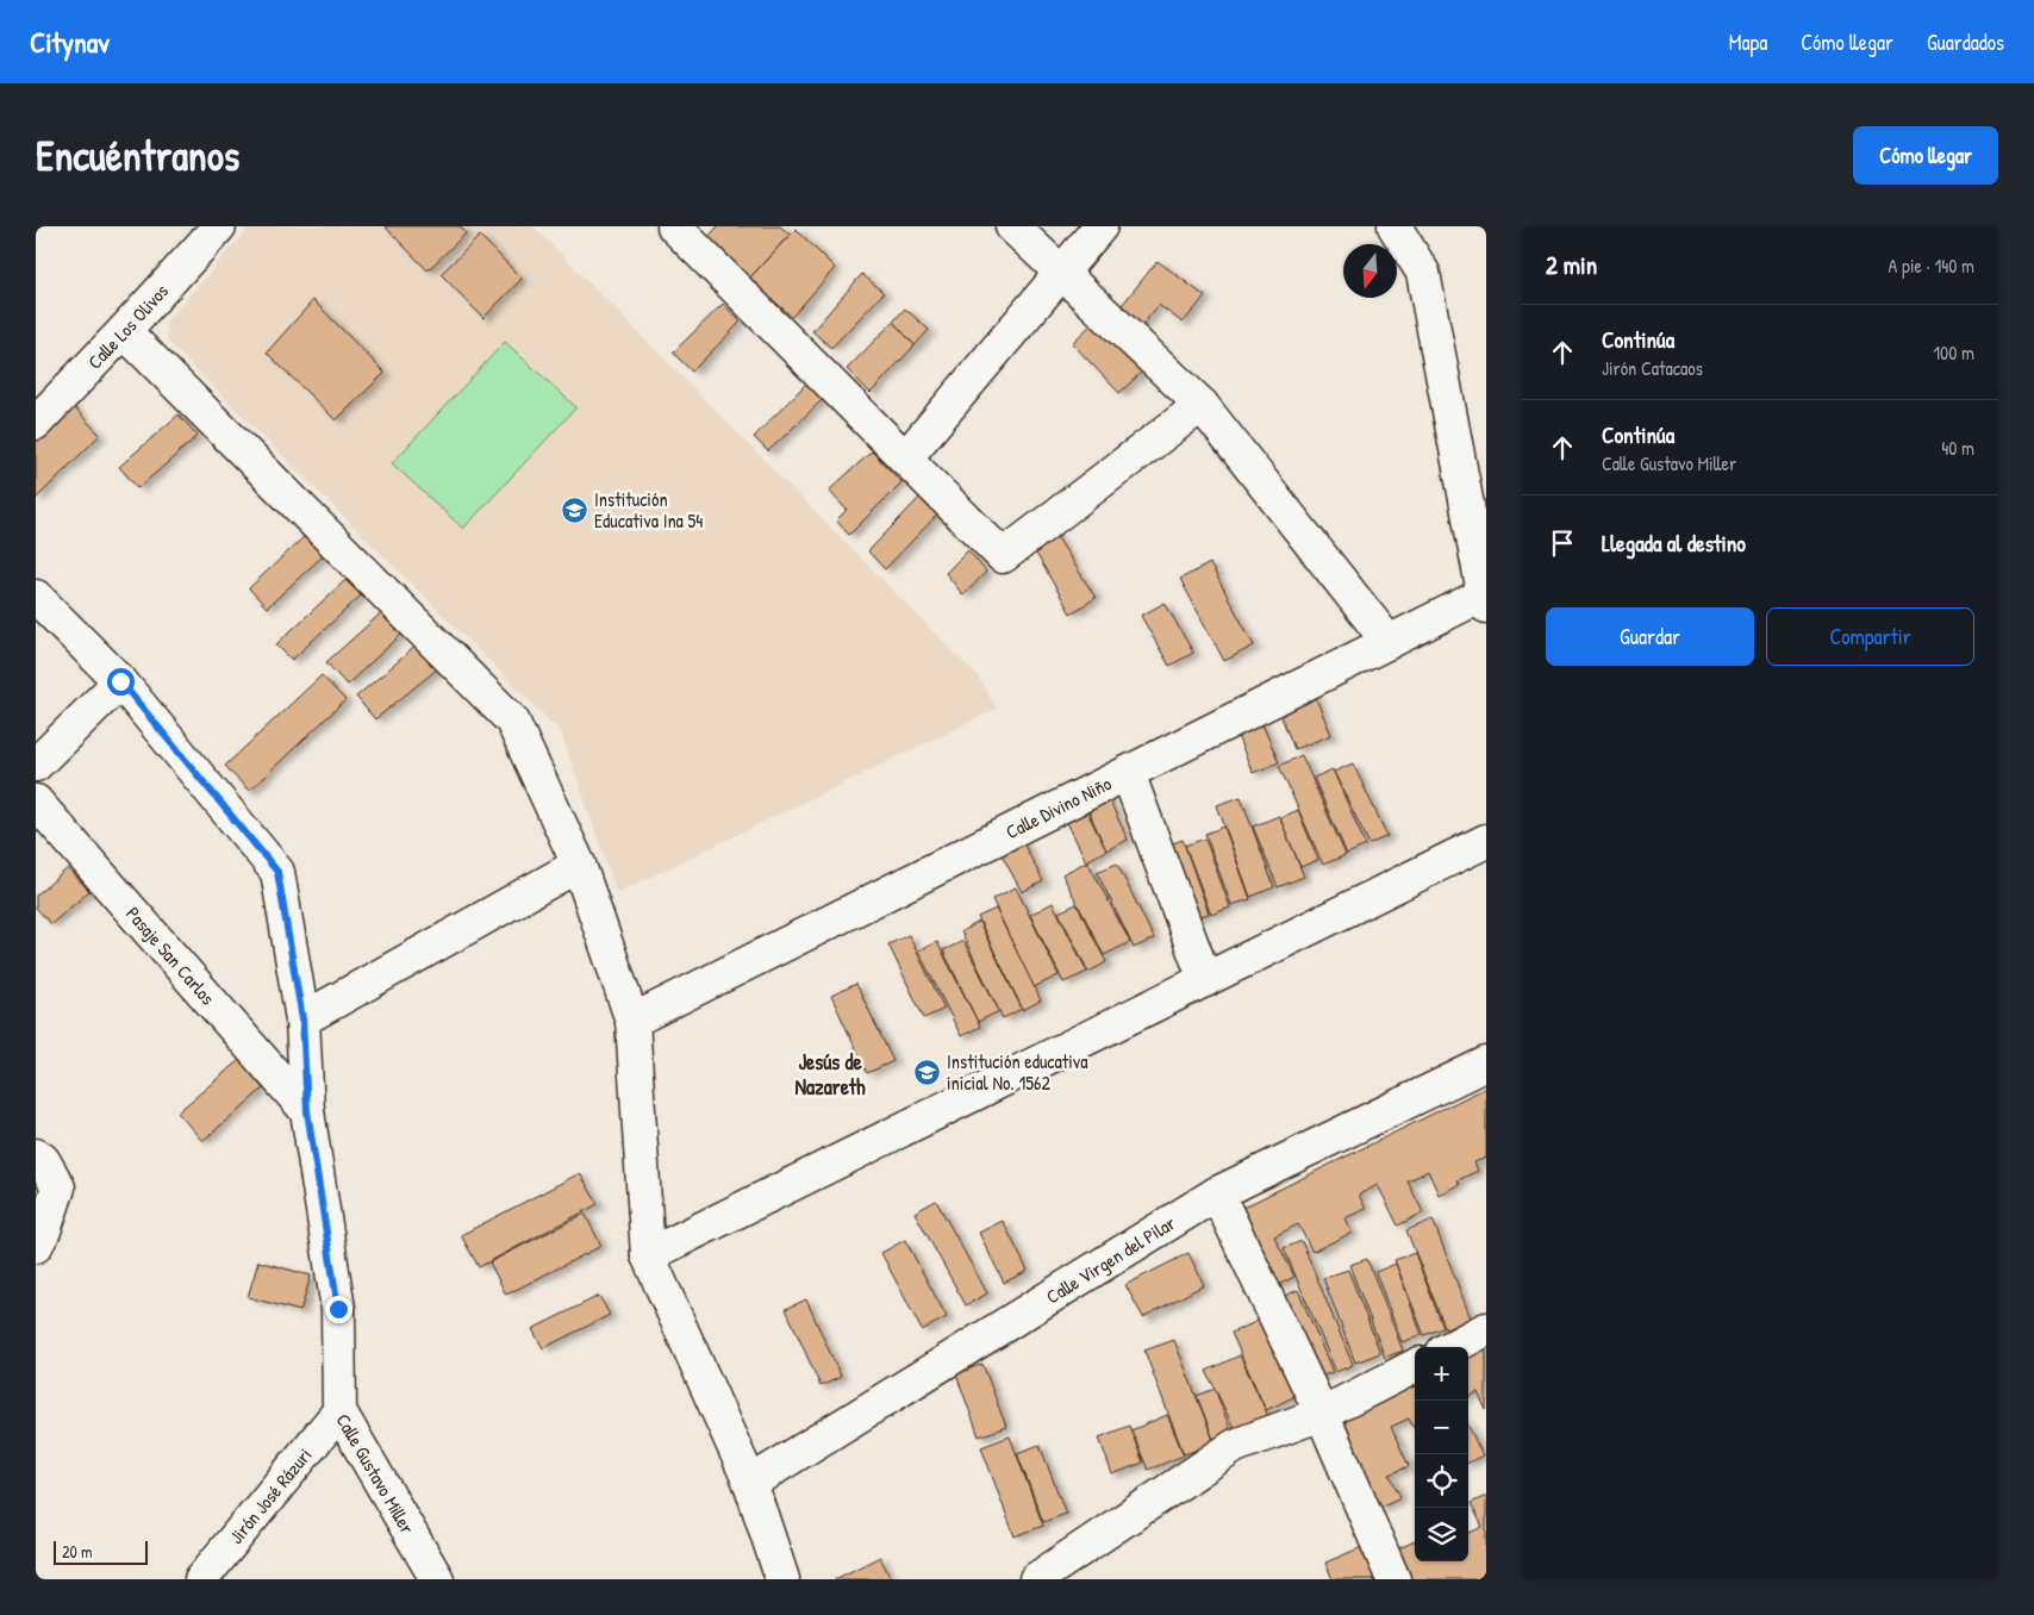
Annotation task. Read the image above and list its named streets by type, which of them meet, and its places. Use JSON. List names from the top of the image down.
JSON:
{
  "streets": {
    "street": [
      "Calle Los Olivos",
      "Calle Divino Niño",
      "Pasaje San Carlos",
      "Calle Virgen del Pilar",
      "Calle Gustavo Miller",
      "Jirón José Rázuri"
    ]
  },
  "crossings": [
    ["Pasaje San Carlos", "Calle Gustavo Miller"],
    ["Calle Gustavo Miller", "Jirón José Rázuri"]
  ],
  "districts": ["Jesús de Nazareth"],
  "places": {
    "school or university": ["Institución Educativa Ina 54", "Institución educativa inicial No. 1562"]
  },
  "scale_bar": "20 m",
  "north": "bottom",
  "page": {
    "header": "Citynav",
    "nav": ["Mapa", "Cómo llegar", "Guardados"],
    "buttons": [
      "Cómo llegar",
      ["Guardar", "Compartir"]
    ],
    "title": "Encuéntranos",
    "heading": ["2 min", "A pie · 140 m"],
    "list": [
      ["Continúa", "Jirón Catacaos", "100 m"],
      ["Continúa", "Calle Gustavo Miller", "40 m"],
      "Llegada al destino"
    ],
    "map_buttons": ["+", "−"],
    "scale": "20 m"
  }
}
